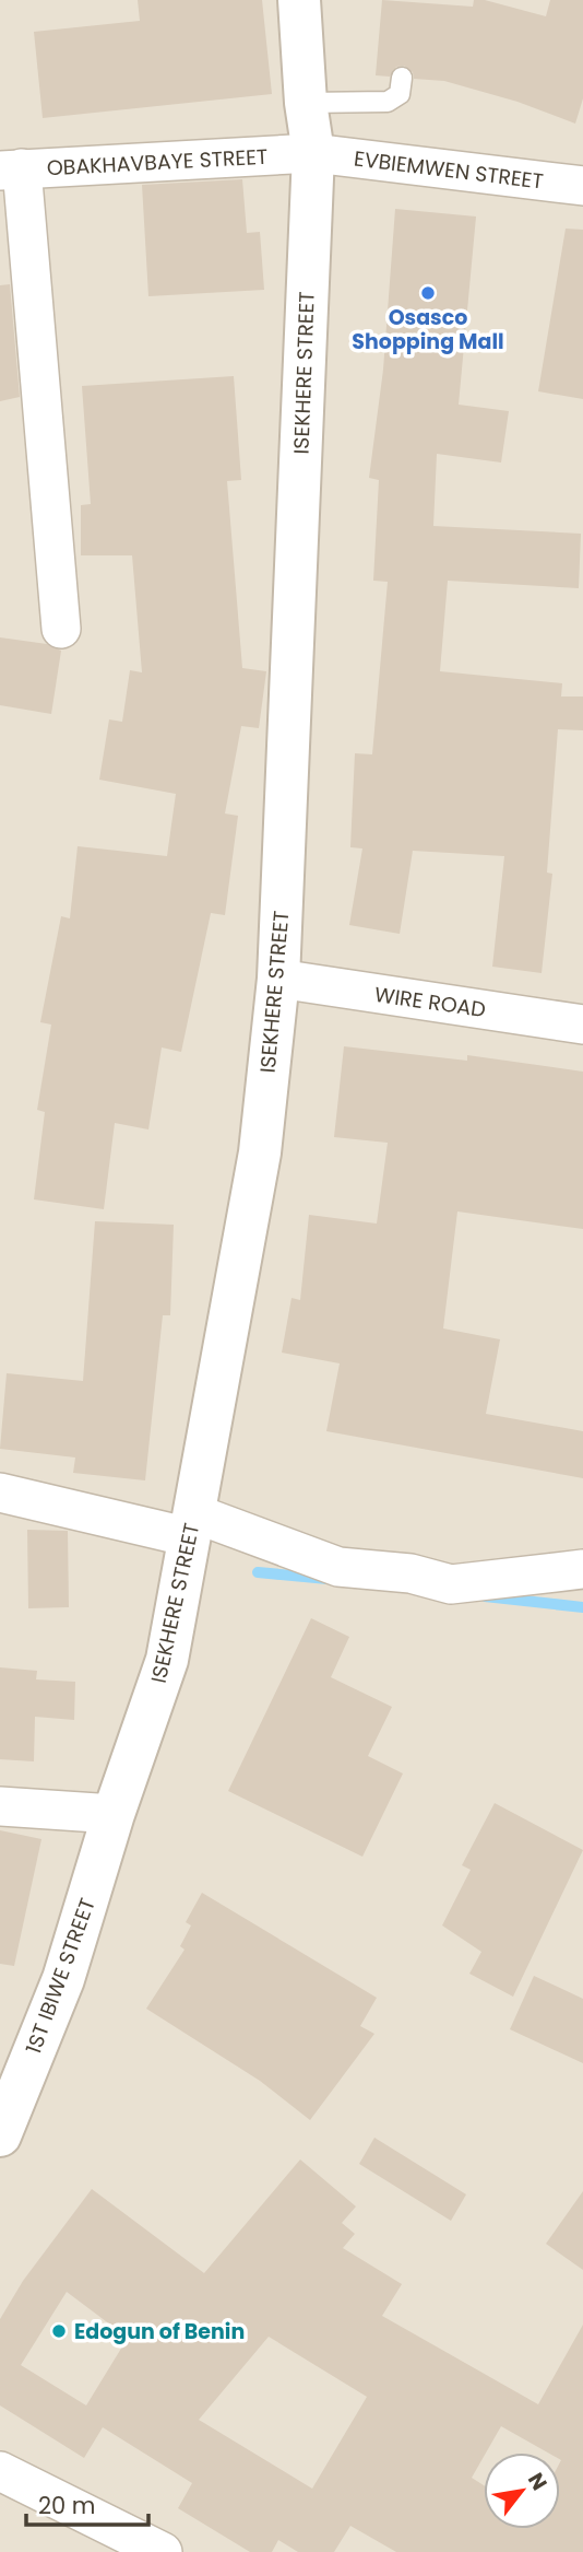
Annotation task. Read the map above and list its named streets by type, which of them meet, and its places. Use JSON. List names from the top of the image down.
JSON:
{
  "streets": {
    "street": [
      "OBAKHAVBAYE STREET",
      "EVBIEMWEN STREET",
      "ISEKHERE STREET",
      "WIRE ROAD",
      "1ST IBIWE STREET"
    ]
  },
  "crossings": [
    ["OBAKHAVBAYE STREET", "EVBIEMWEN STREET"],
    ["OBAKHAVBAYE STREET", "ISEKHERE STREET"],
    ["EVBIEMWEN STREET", "ISEKHERE STREET"],
    ["ISEKHERE STREET", "WIRE ROAD"],
    ["ISEKHERE STREET", "1ST IBIWE STREET"]
  ],
  "places": ["Osasco Shopping Mall", "Edogun of Benin"],
  "scale_bar": "20 m",
  "north": "top right"
}
